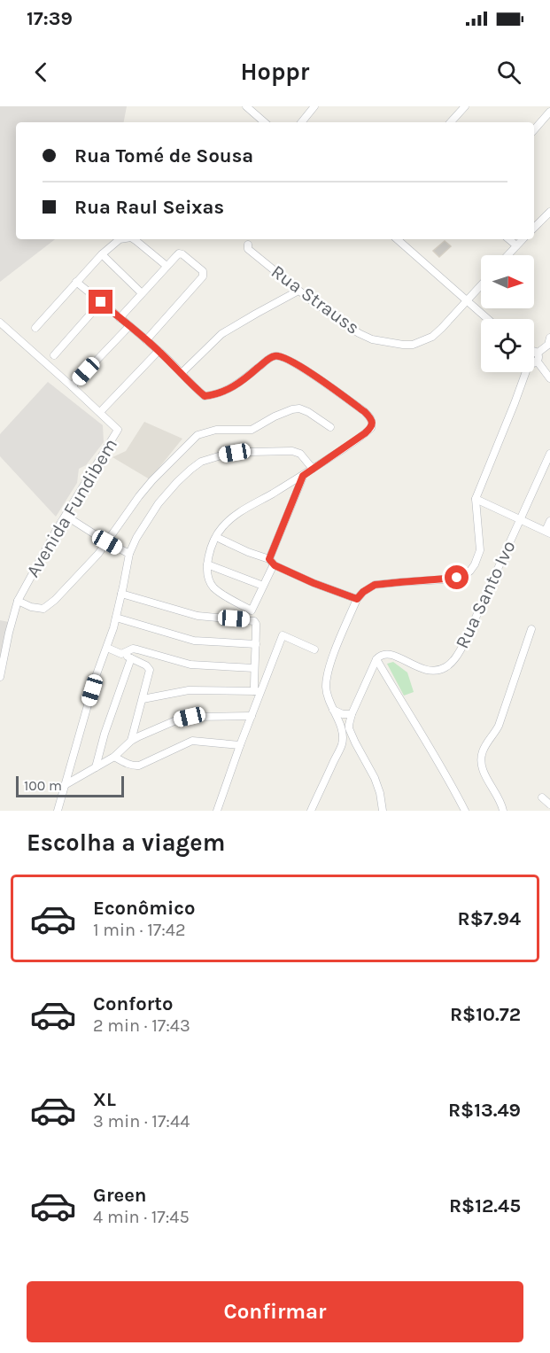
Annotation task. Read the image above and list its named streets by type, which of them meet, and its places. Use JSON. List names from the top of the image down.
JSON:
{
  "streets": {
    "street": ["Rua Strauss", "Avenida Fundibem", "Rua Santo Ivo"]
  },
  "scale_bar": "100 m",
  "north": "right",
  "page": {
    "status": "17:39",
    "header": "Hoppr",
    "banner": ["Rua Tomé de Sousa", "Rua Raul Seixas"],
    "scale": "100 m",
    "heading": "Escolha a viagem",
    "list": [
      {
        "name": "Econômico",
        "note": "1 min · 17:42",
        "value": "R$7.94"
      },
      {
        "name": "Conforto",
        "note": "2 min · 17:43",
        "value": "R$10.72"
      },
      {
        "name": "XL",
        "note": "3 min · 17:44",
        "value": "R$13.49"
      },
      {
        "name": "Green",
        "note": "4 min · 17:45",
        "value": "R$12.45"
      }
    ],
    "buttons": "Confirmar"
  }
}
